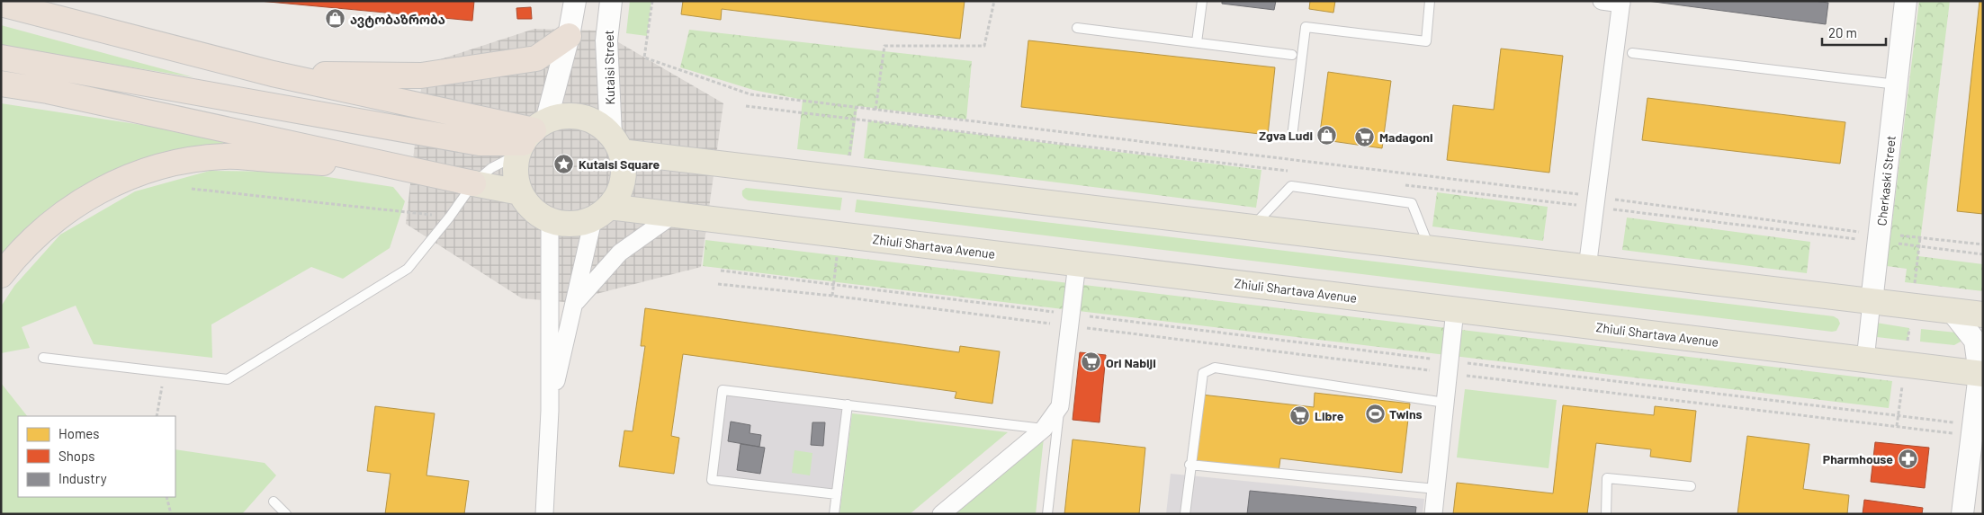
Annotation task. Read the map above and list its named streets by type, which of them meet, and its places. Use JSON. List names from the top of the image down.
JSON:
{
  "streets": {
    "main road": ["Zhiuli Shartava Avenue"],
    "street": ["Kutaisi Street", "Cherkaski Street"]
  },
  "crossings": [
    ["Kutaisi Street", "Zhiuli Shartava Avenue"],
    ["Cherkaski Street", "Zhiuli Shartava Avenue"]
  ],
  "places": {
    "shop": ["ავტობაზრობა", "Zgva Ludi"],
    "supermarket": ["Madagoni", "Ori Nabiji", "Libre"],
    "place": ["Kutaisi Square"],
    "sports": ["Twins"],
    "pharmacy": ["Pharmhouse"]
  },
  "legend": ["Homes", "Shops", "Industry"],
  "scale_bar": "20 m"
}
